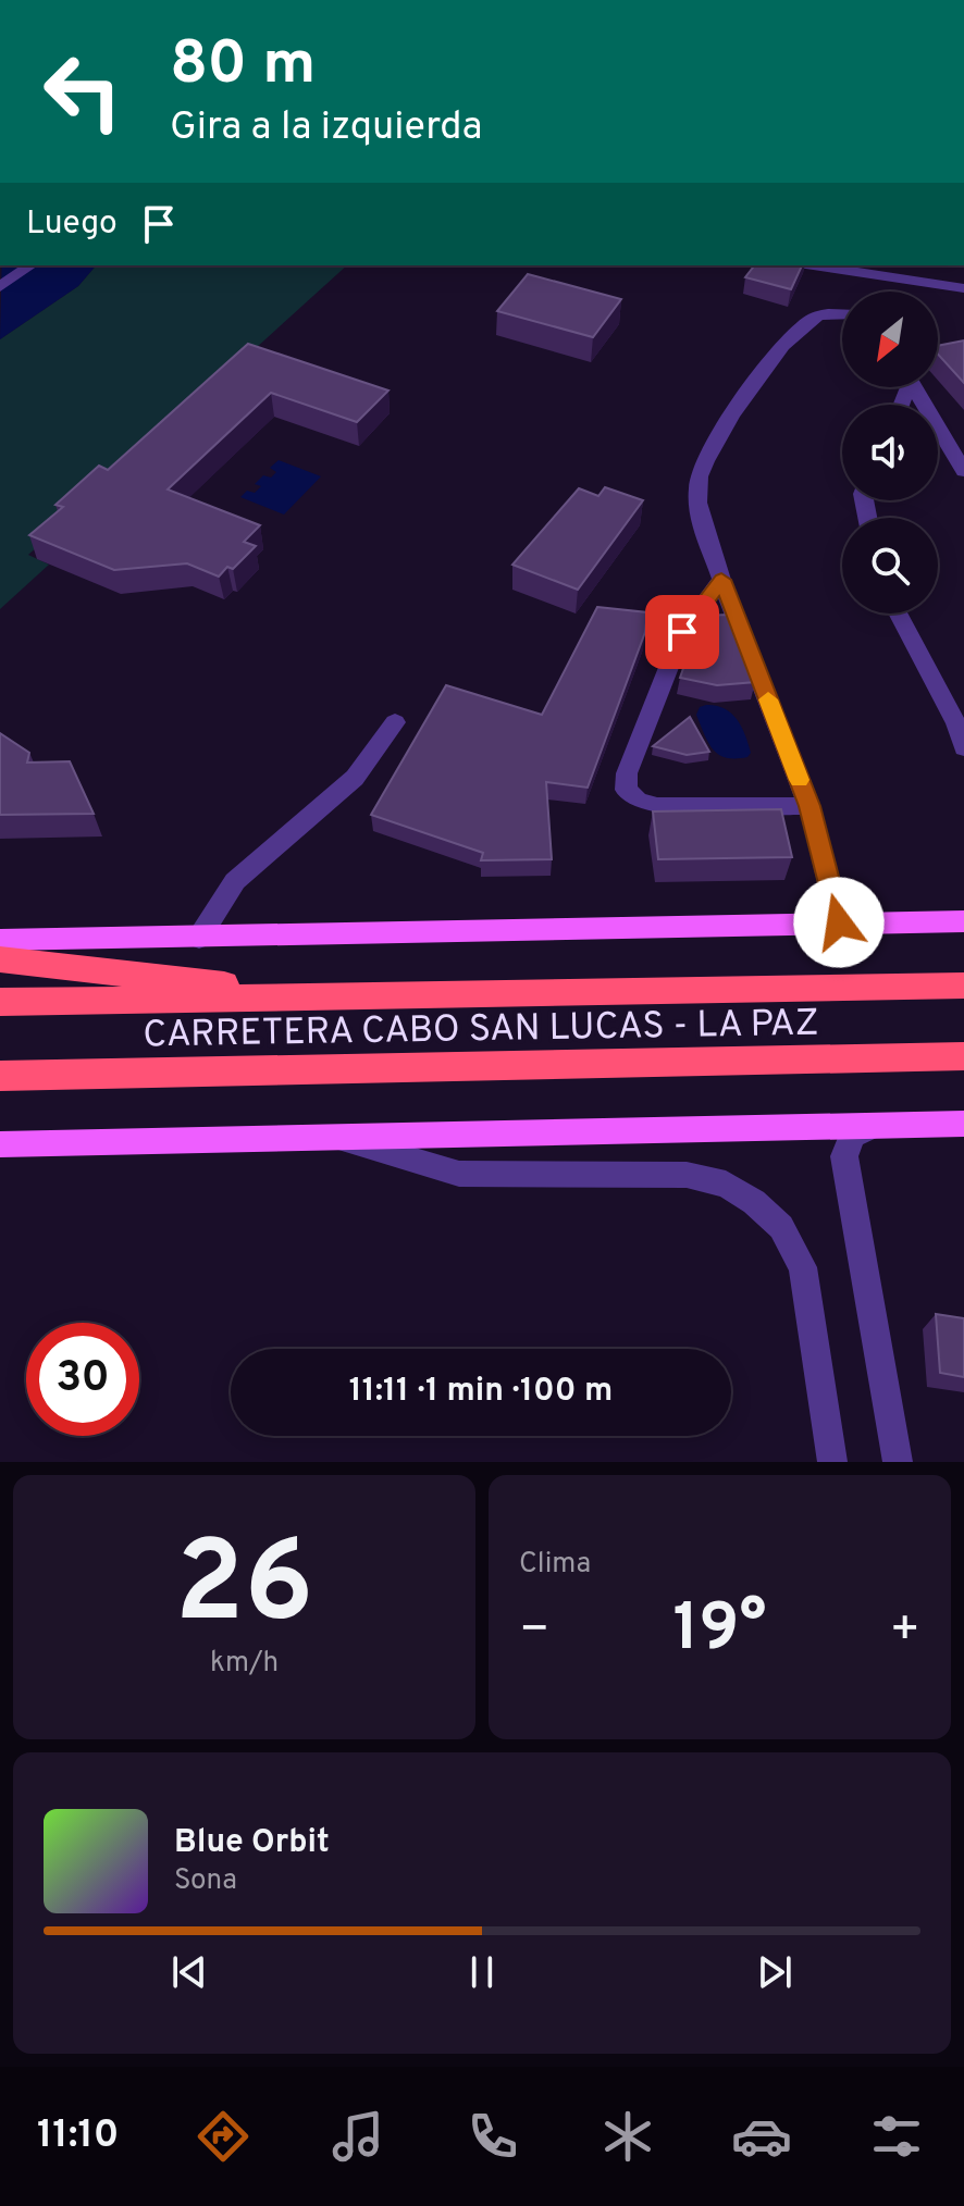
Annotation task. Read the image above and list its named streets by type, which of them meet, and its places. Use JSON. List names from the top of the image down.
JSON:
{
  "streets": {
    "highway": ["CARRETERA CABO SAN LUCAS - LA PAZ"]
  },
  "north": "bottom left",
  "page": {
    "turn": ["80 m", "Gira a la izquierda"],
    "then": "Luego",
    "limit": "30",
    "trip": "11:11 · 1 min · 100 m",
    "tile": [
      ["26", "km/h"],
      "Clima"
    ],
    "heat": ["−", "19°", "+"],
    "song": ["Blue Orbit", "Sona"],
    "tabs": "11:10"
  }
}
